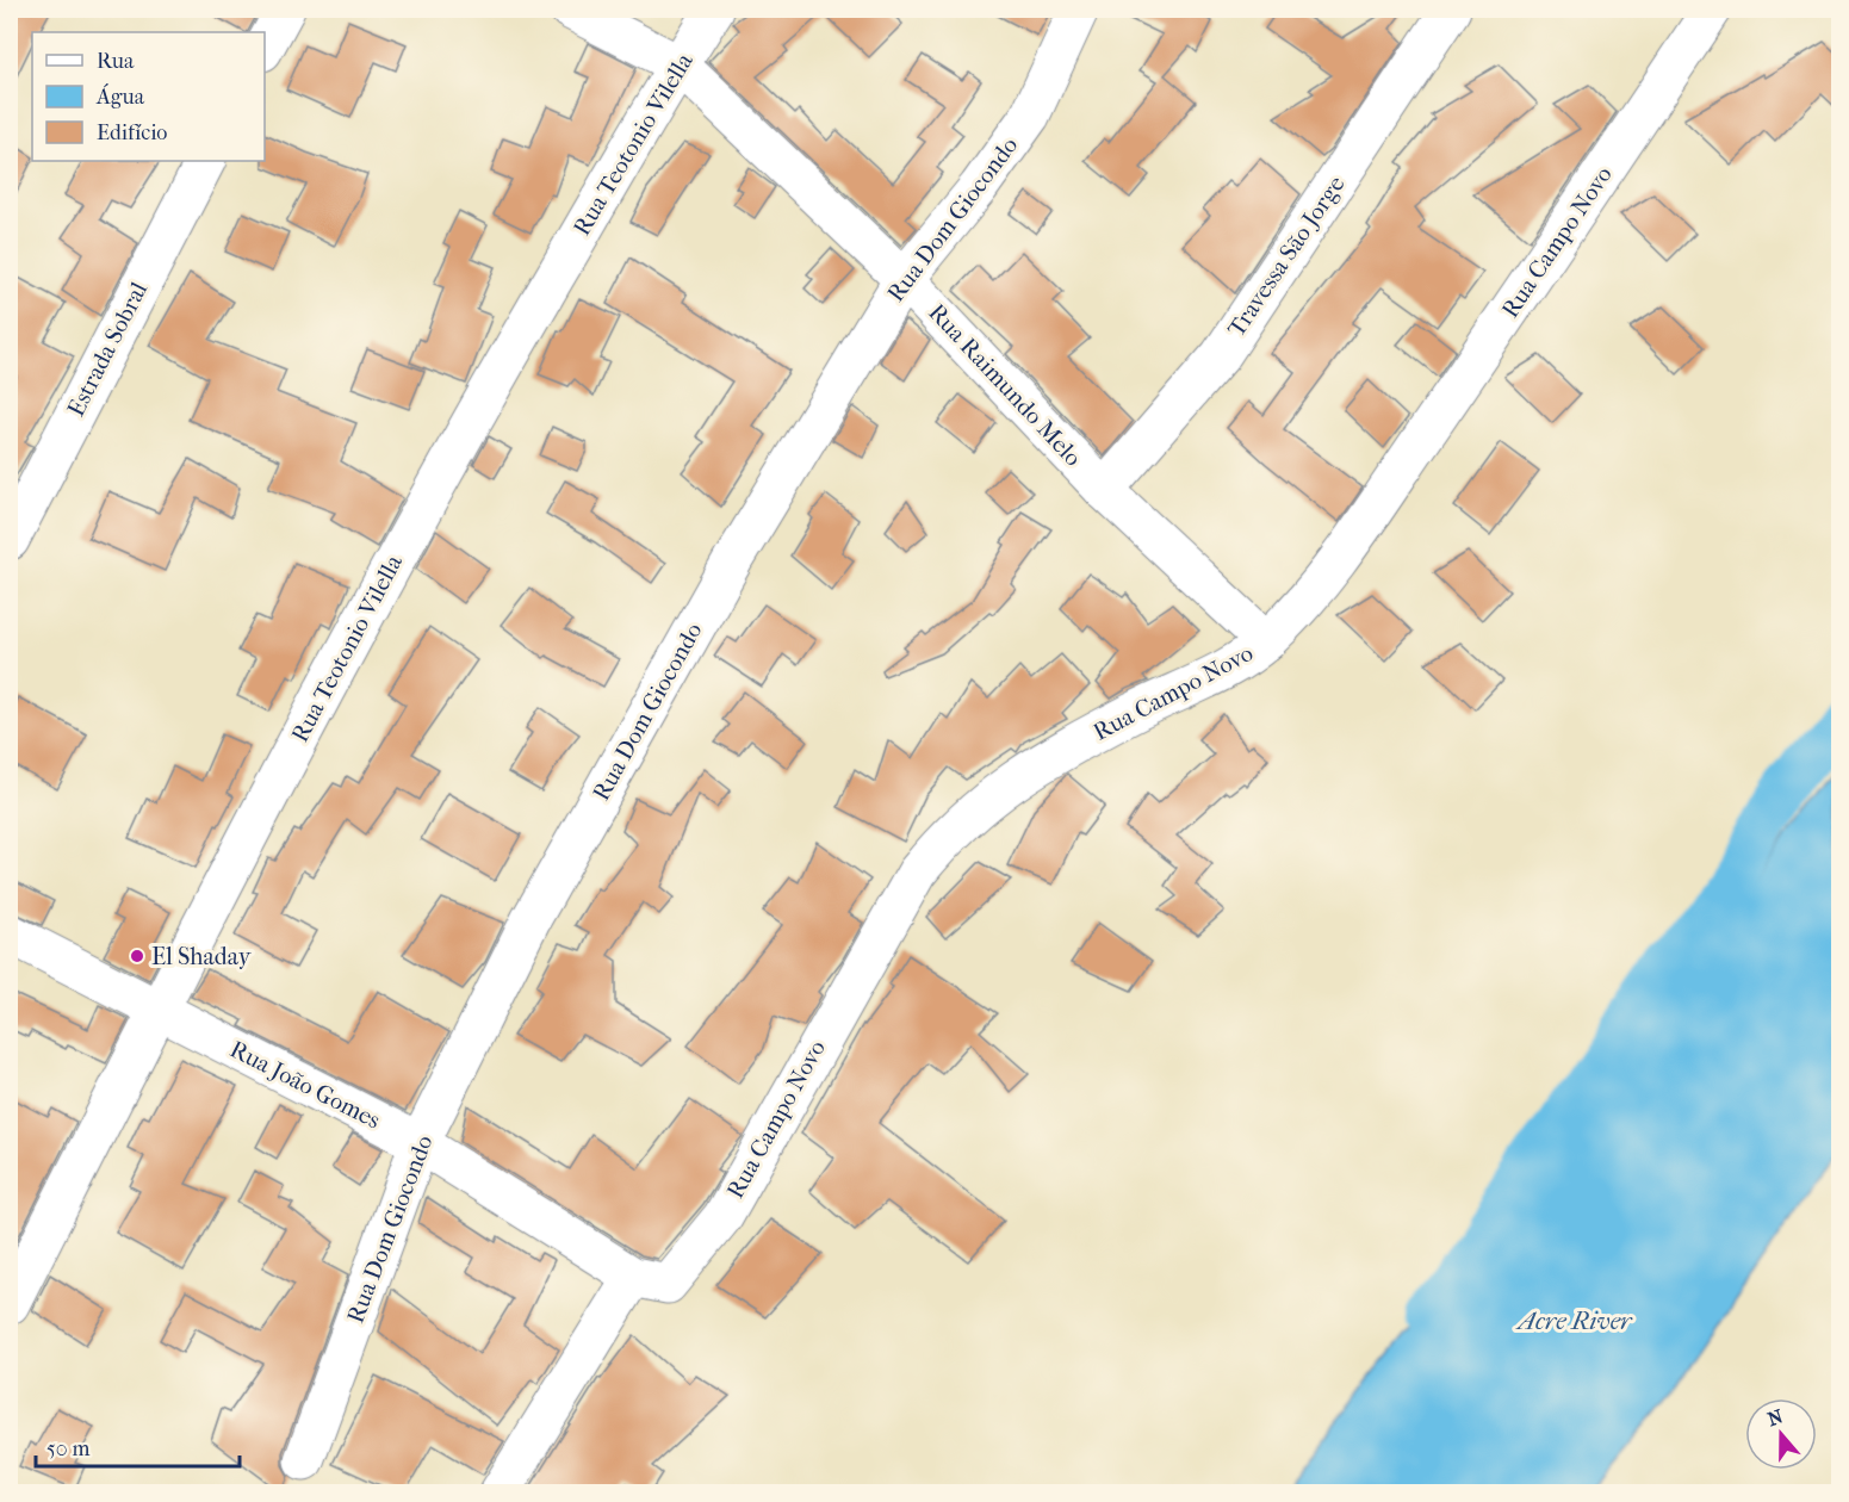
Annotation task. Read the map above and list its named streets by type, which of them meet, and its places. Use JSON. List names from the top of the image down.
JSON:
{
  "streets": {
    "street": [
      "Rua Teotonio Vilella",
      "Rua Dom Giocondo",
      "Rua Campo Novo",
      "Travessa São Jorge",
      "Estrada Sobral",
      "Rua Raimundo Melo",
      "Rua João Gomes"
    ]
  },
  "crossings": [
    ["Rua Teotonio Vilella", "Rua Raimundo Melo"],
    ["Rua Teotonio Vilella", "Rua João Gomes"],
    ["Rua Dom Giocondo", "Rua Raimundo Melo"],
    ["Rua Dom Giocondo", "Rua João Gomes"],
    ["Rua Campo Novo", "Rua Raimundo Melo"],
    ["Rua Campo Novo", "Rua João Gomes"],
    ["Travessa São Jorge", "Rua Raimundo Melo"]
  ],
  "water": ["Acre River"],
  "places": ["El Shaday"],
  "legend": ["Rua", "Água", "Edifício"],
  "scale_bar": "50 m",
  "north": "top"
}
